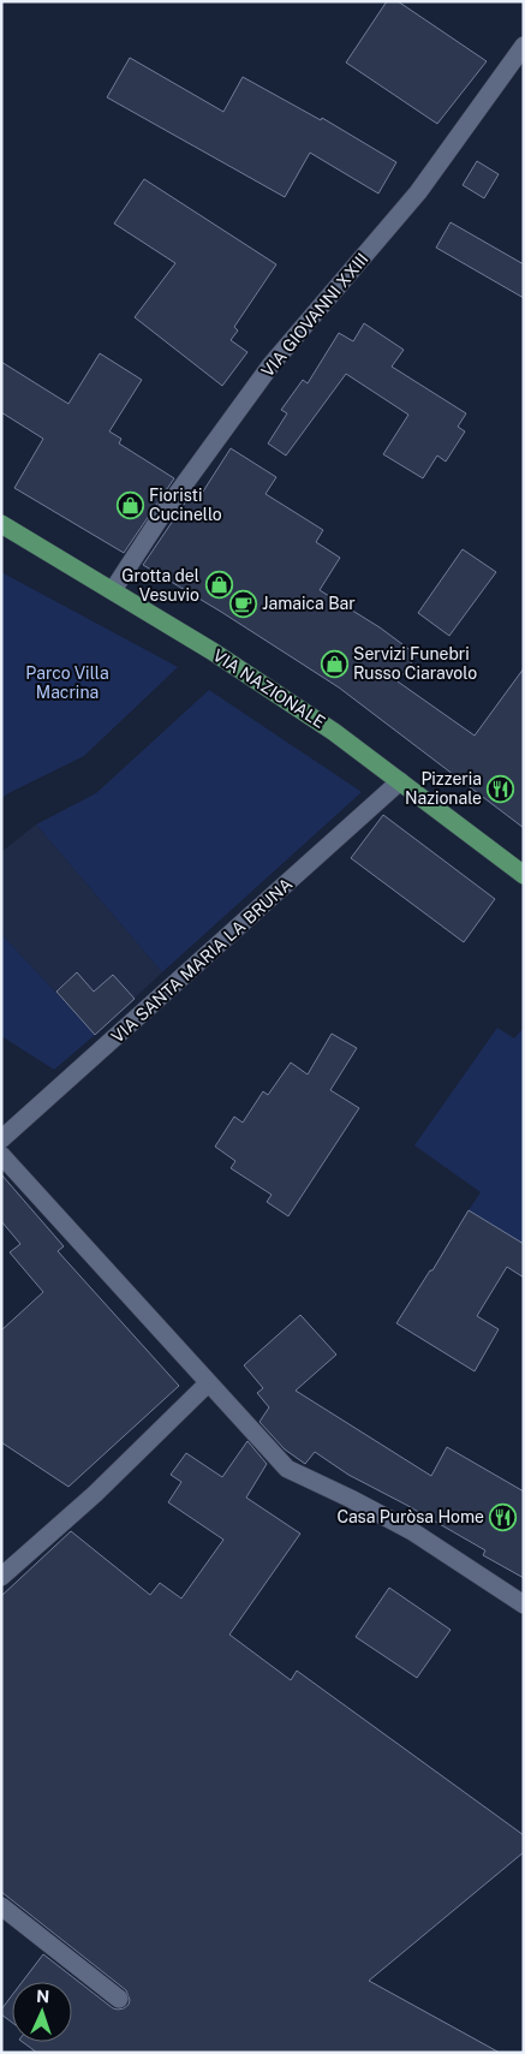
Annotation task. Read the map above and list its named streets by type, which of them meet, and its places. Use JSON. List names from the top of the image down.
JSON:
{
  "streets": {
    "main road": ["VIA NAZIONALE"],
    "street": ["VIA GIOVANNI XXIII", "VIA SANTA MARIA LA BRUNA"]
  },
  "crossings": [
    ["VIA GIOVANNI XXIII", "VIA NAZIONALE"],
    ["VIA NAZIONALE", "VIA SANTA MARIA LA BRUNA"]
  ],
  "parks": ["Parco Villa Macrina"],
  "places": {
    "shop": ["Fioristi Cucinello", "Grotta del Vesuvio", "Servizi Funebri Russo Ciaravolo"],
    "cafe": ["Jamaica Bar"],
    "restaurant": ["Pizzeria Nazionale", "Casa Puròsa Home"]
  },
  "north": "top"
}
